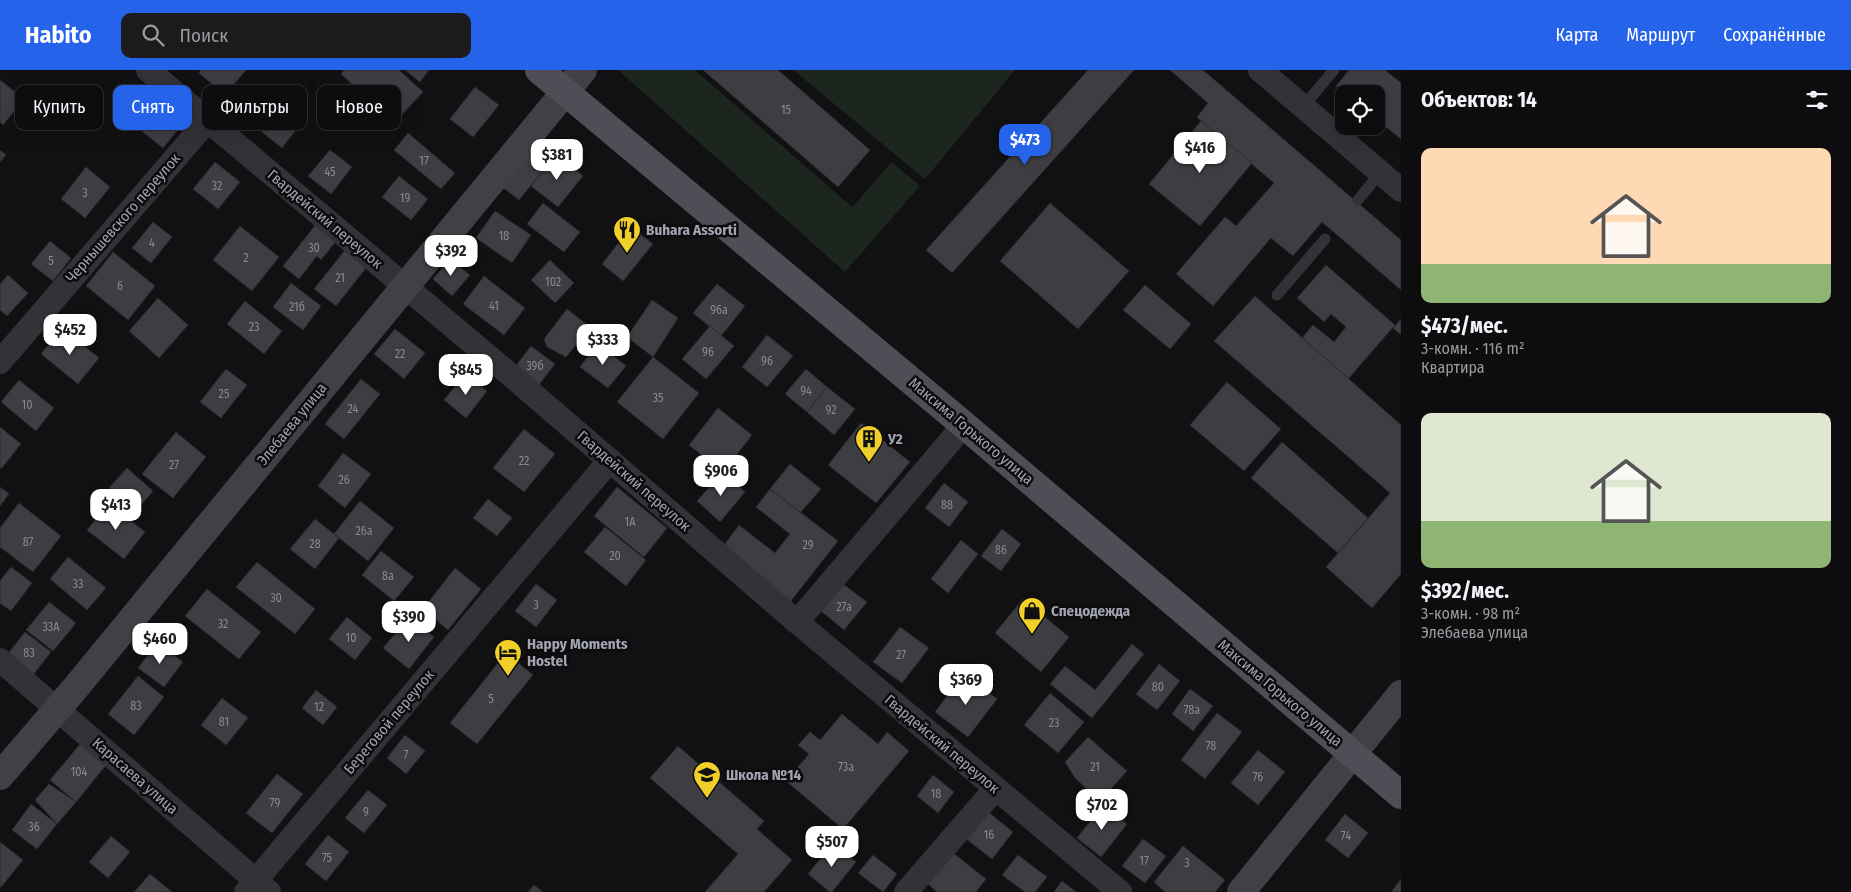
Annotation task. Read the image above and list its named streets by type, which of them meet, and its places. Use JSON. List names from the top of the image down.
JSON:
{
  "streets": {
    "main road": ["Максима Горького улица"],
    "street": [
      "Чернышевского переулок",
      "Гвардейский переулок",
      "Элебаева улица",
      "Береговой переулок",
      "Карасаева улица"
    ]
  },
  "crossings": [
    ["Гвардейский переулок", "Элебаева улица"],
    ["Гвардейский переулок", "Береговой переулок"],
    ["Элебаева улица", "Максима Горького улица"],
    ["Элебаева улица", "Карасаева улица"],
    ["Береговой переулок", "Карасаева улица"]
  ],
  "places": {
    "restaurant": ["Buhara Assorti"],
    "building": ["У2"],
    "shop": ["Спецодежда"],
    "hotel": ["Happy Moments Hostel"],
    "school or university": ["Школа №14"]
  },
  "house_numbers": [
    "15",
    "17",
    "45",
    "32",
    "3",
    "19",
    "18",
    "4",
    "30",
    "2",
    "5",
    "21",
    "102",
    "6",
    "41",
    "21б",
    "96а",
    "23",
    "96",
    "22",
    "96",
    "39б",
    "94",
    "25",
    "35",
    "10",
    "24",
    "92",
    "22",
    "27",
    "26",
    "88",
    "1А",
    "26а",
    "87",
    "28",
    "29",
    "86",
    "20",
    "8а",
    "33",
    "30",
    "3",
    "27а",
    "32",
    "33А",
    "10",
    "83",
    "27",
    "80",
    "5",
    "83",
    "12",
    "78а",
    "81",
    "23",
    "78",
    "7",
    "73а",
    "21",
    "104",
    "76",
    "18",
    "79",
    "9",
    "36",
    "16",
    "74",
    "75",
    "17",
    "3"
  ],
  "page": {
    "header": "Habito",
    "search": "Поиск",
    "nav": ["Карта", "Маршрут", "Сохранённые"],
    "heading": "Объектов: 14",
    "chip": [
      "Купить",
      "Снять",
      "Фильтры",
      "Новое"
    ],
    "price": [
      "$473",
      "$416",
      "$381",
      "$392",
      "$452",
      "$333",
      "$845",
      "$906",
      "$413",
      "$390",
      "$460",
      "$369",
      "$702",
      "$507"
    ],
    "list": [
      {
        "name": "$473/мес.",
        "note": "3-комн. · 116 m² · Квартира"
      },
      {
        "name": "$392/мес.",
        "note": "3-комн. · 98 m² · Элебаева улица"
      }
    ]
  }
}
